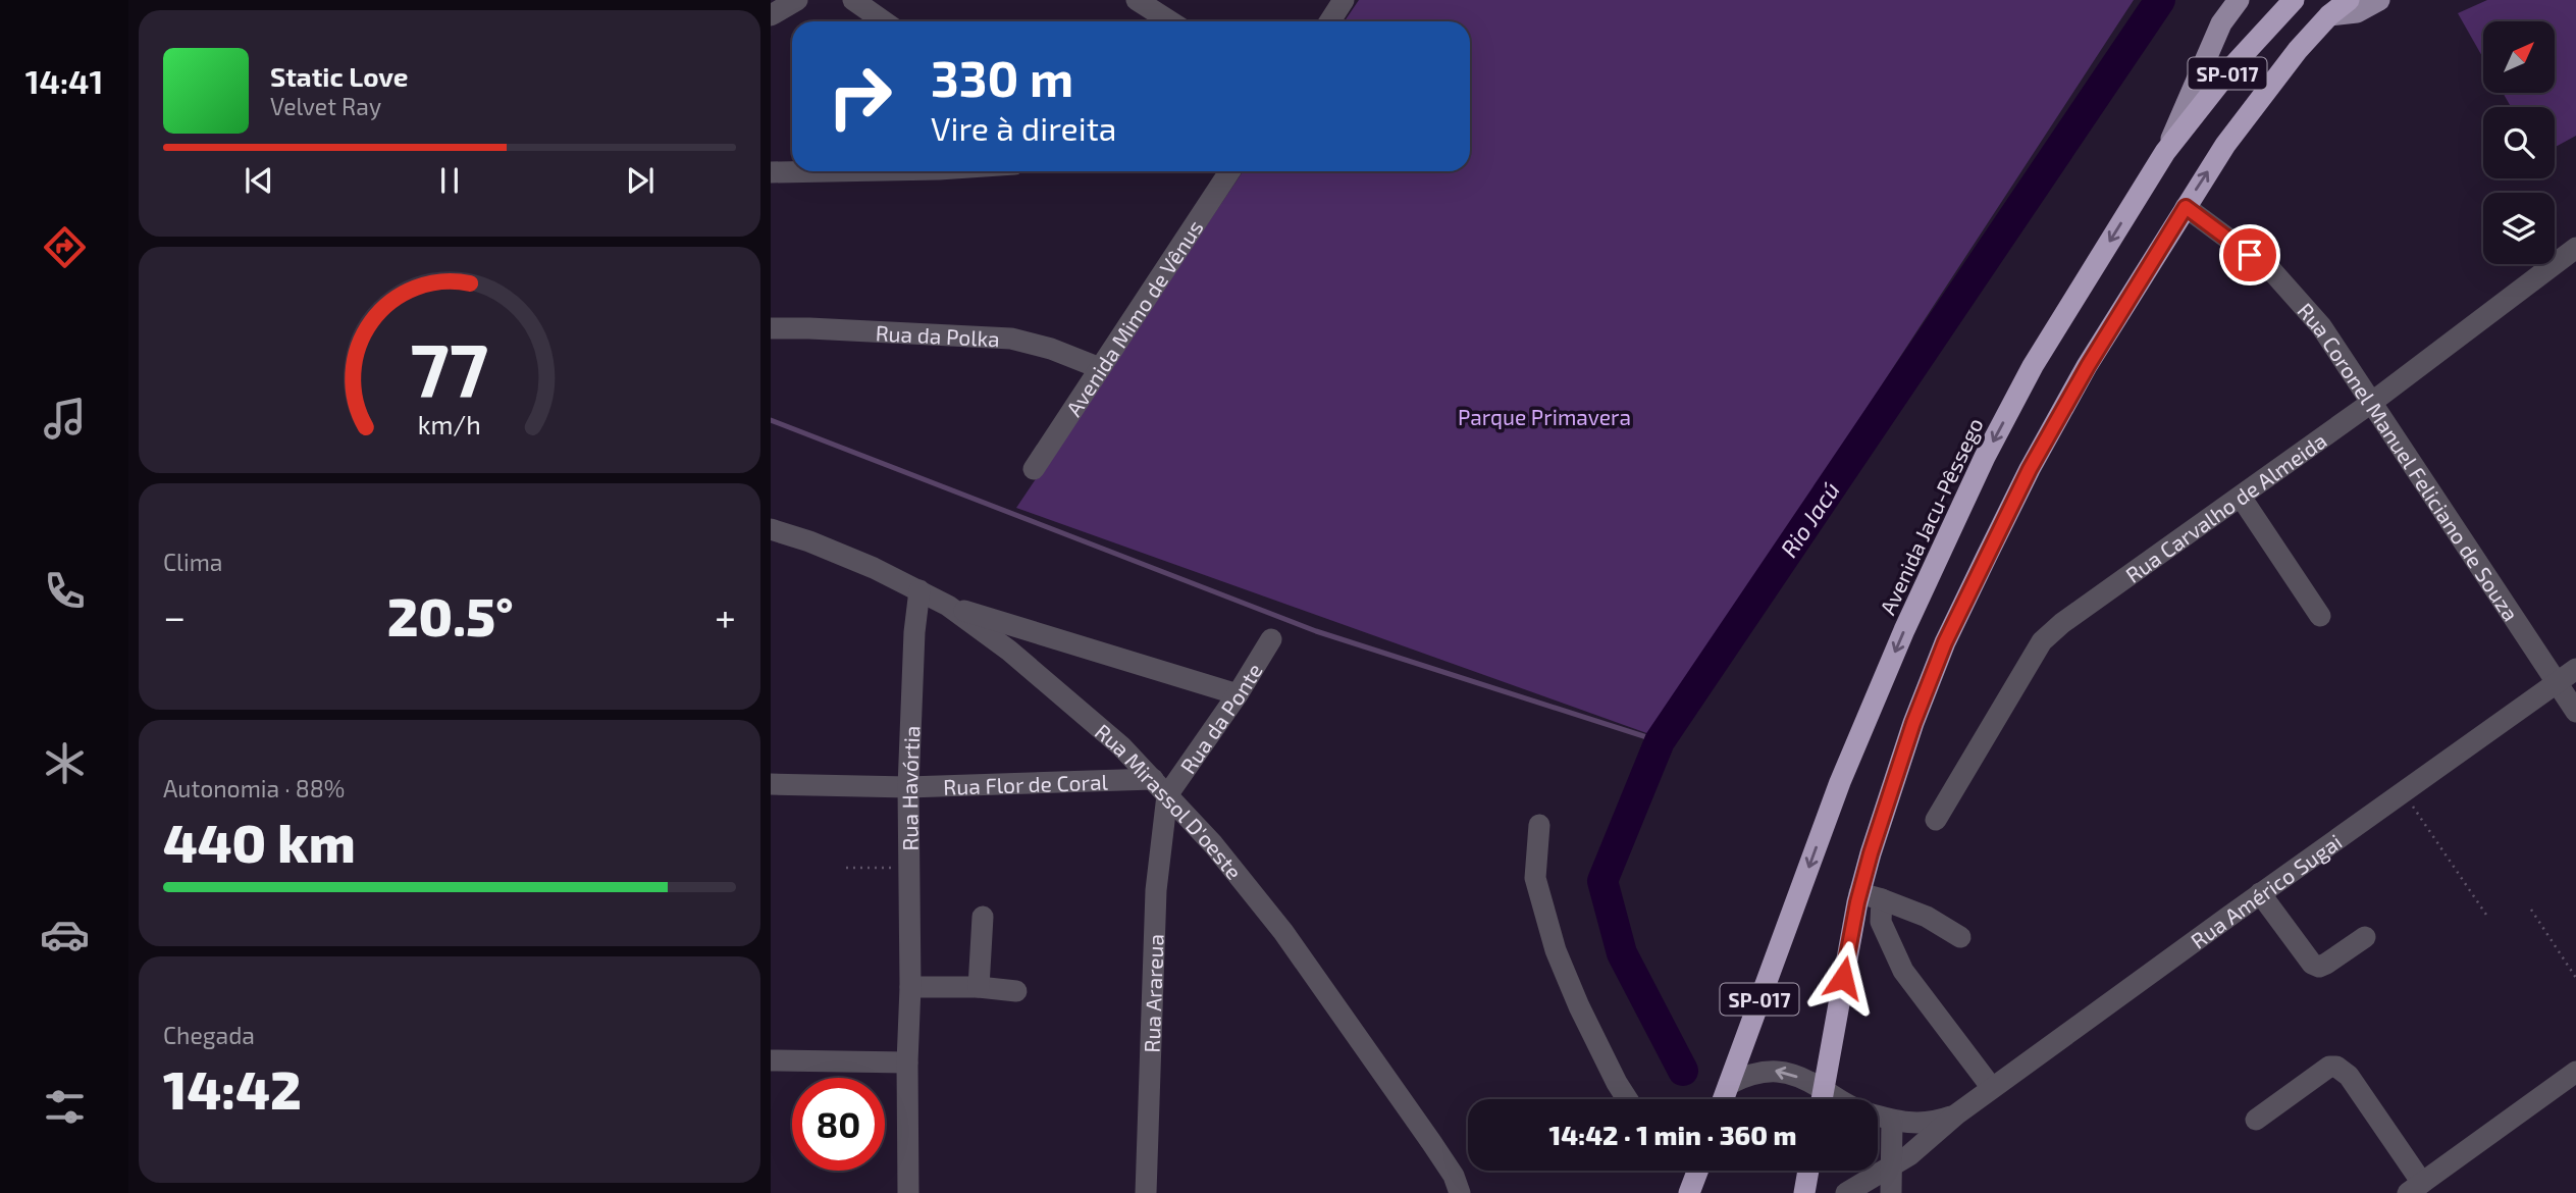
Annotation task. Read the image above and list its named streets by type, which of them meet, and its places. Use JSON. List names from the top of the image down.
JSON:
{
  "streets": {
    "highway": ["SP-017", "Avenida Jacu-Pêssego"],
    "street": [
      "Avenida Mimo de Vênus",
      "Rua da Polka",
      "Rua Coronel Manuel Feliciano de Souza",
      "Rua Carvalho de Almeida",
      "Rua da Ponte",
      "Rua Flor de Coral",
      "Rua Havórtia",
      "Rua Mirassol D'oeste",
      "Rua Américo Sugai",
      "Rua Arareua"
    ]
  },
  "crossings": [
    ["SP-017", "Rua Coronel Manuel Feliciano de Souza"],
    ["SP-017", "Rua Américo Sugai"],
    ["Avenida Mimo de Vênus", "Rua da Polka"],
    ["Rua Coronel Manuel Feliciano de Souza", "Rua Carvalho de Almeida"],
    ["Rua Coronel Manuel Feliciano de Souza", "Rua Américo Sugai"],
    ["Avenida Jacu-Pêssego", "Rua Américo Sugai"],
    ["Rua da Ponte", "Rua Flor de Coral"],
    ["Rua da Ponte", "Rua Mirassol D'oeste"],
    ["Rua da Ponte", "Rua Arareua"],
    ["Rua Flor de Coral", "Rua Havórtia"],
    ["Rua Flor de Coral", "Rua Mirassol D'oeste"],
    ["Rua Flor de Coral", "Rua Arareua"],
    ["Rua Havórtia", "Rua Mirassol D'oeste"],
    ["Rua Mirassol D'oeste", "Rua Arareua"]
  ],
  "water": ["Rio Jacú"],
  "parks": ["Parque Primavera"],
  "north": "top right",
  "page": {
    "tabs": "14:41",
    "turn": ["330 m", "Vire à direita"],
    "song": ["Static Love", "Velvet Ray"],
    "tile": [
      "Clima",
      ["Autonomia · 88%", "440 km"],
      ["Chegada", "14:42"]
    ],
    "heat": ["−", "20.5°", "+"],
    "limit": "80",
    "trip": "14:42 · 1 min · 360 m",
    "gauge": ["77", "km/h"]
  }
}
